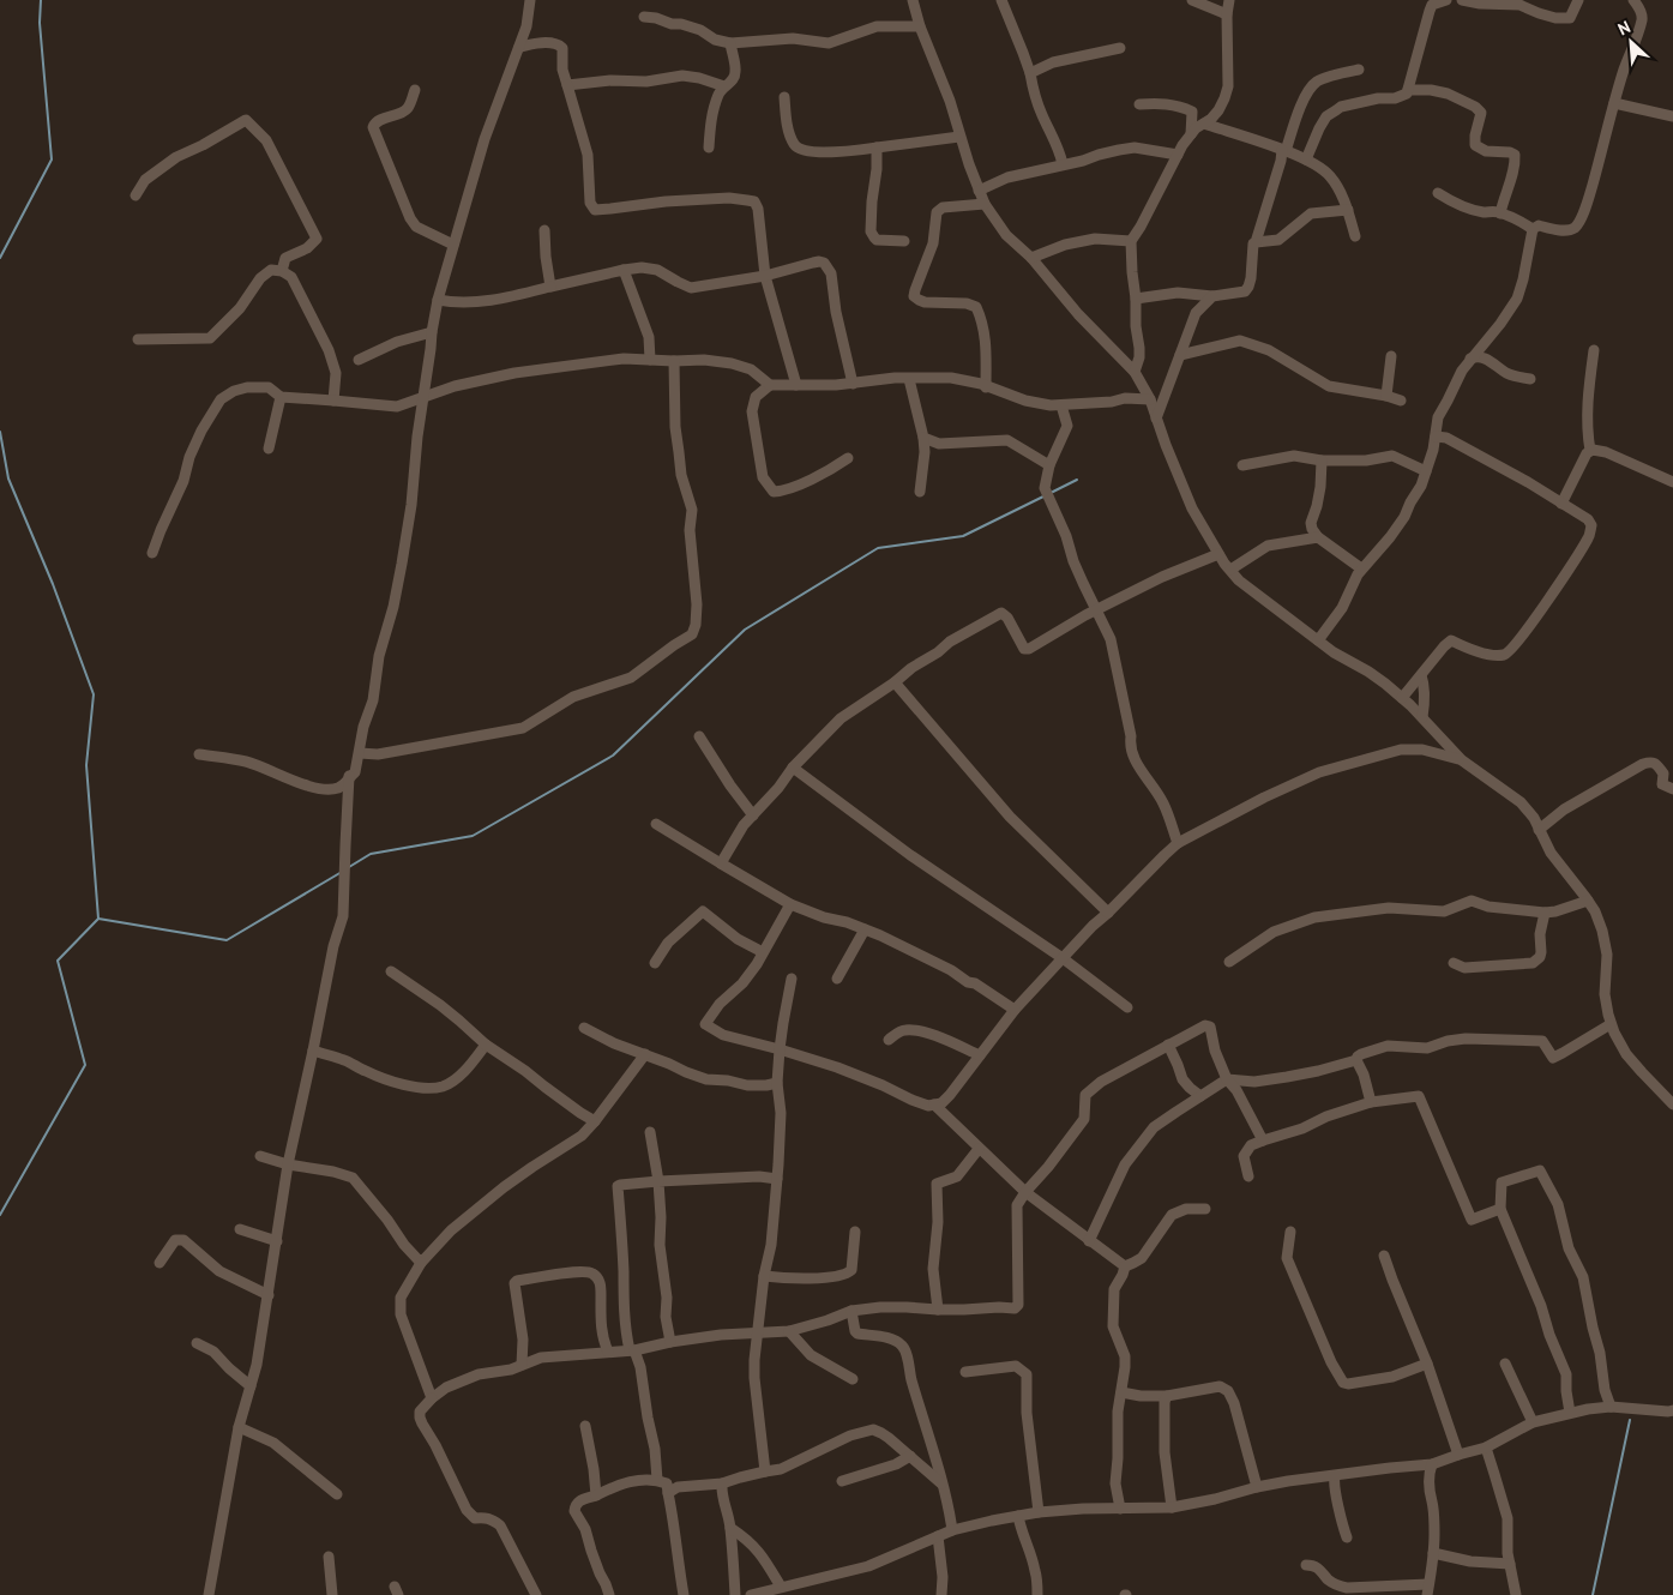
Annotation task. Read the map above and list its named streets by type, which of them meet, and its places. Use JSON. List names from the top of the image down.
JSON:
{
  "north": "top left"
}
